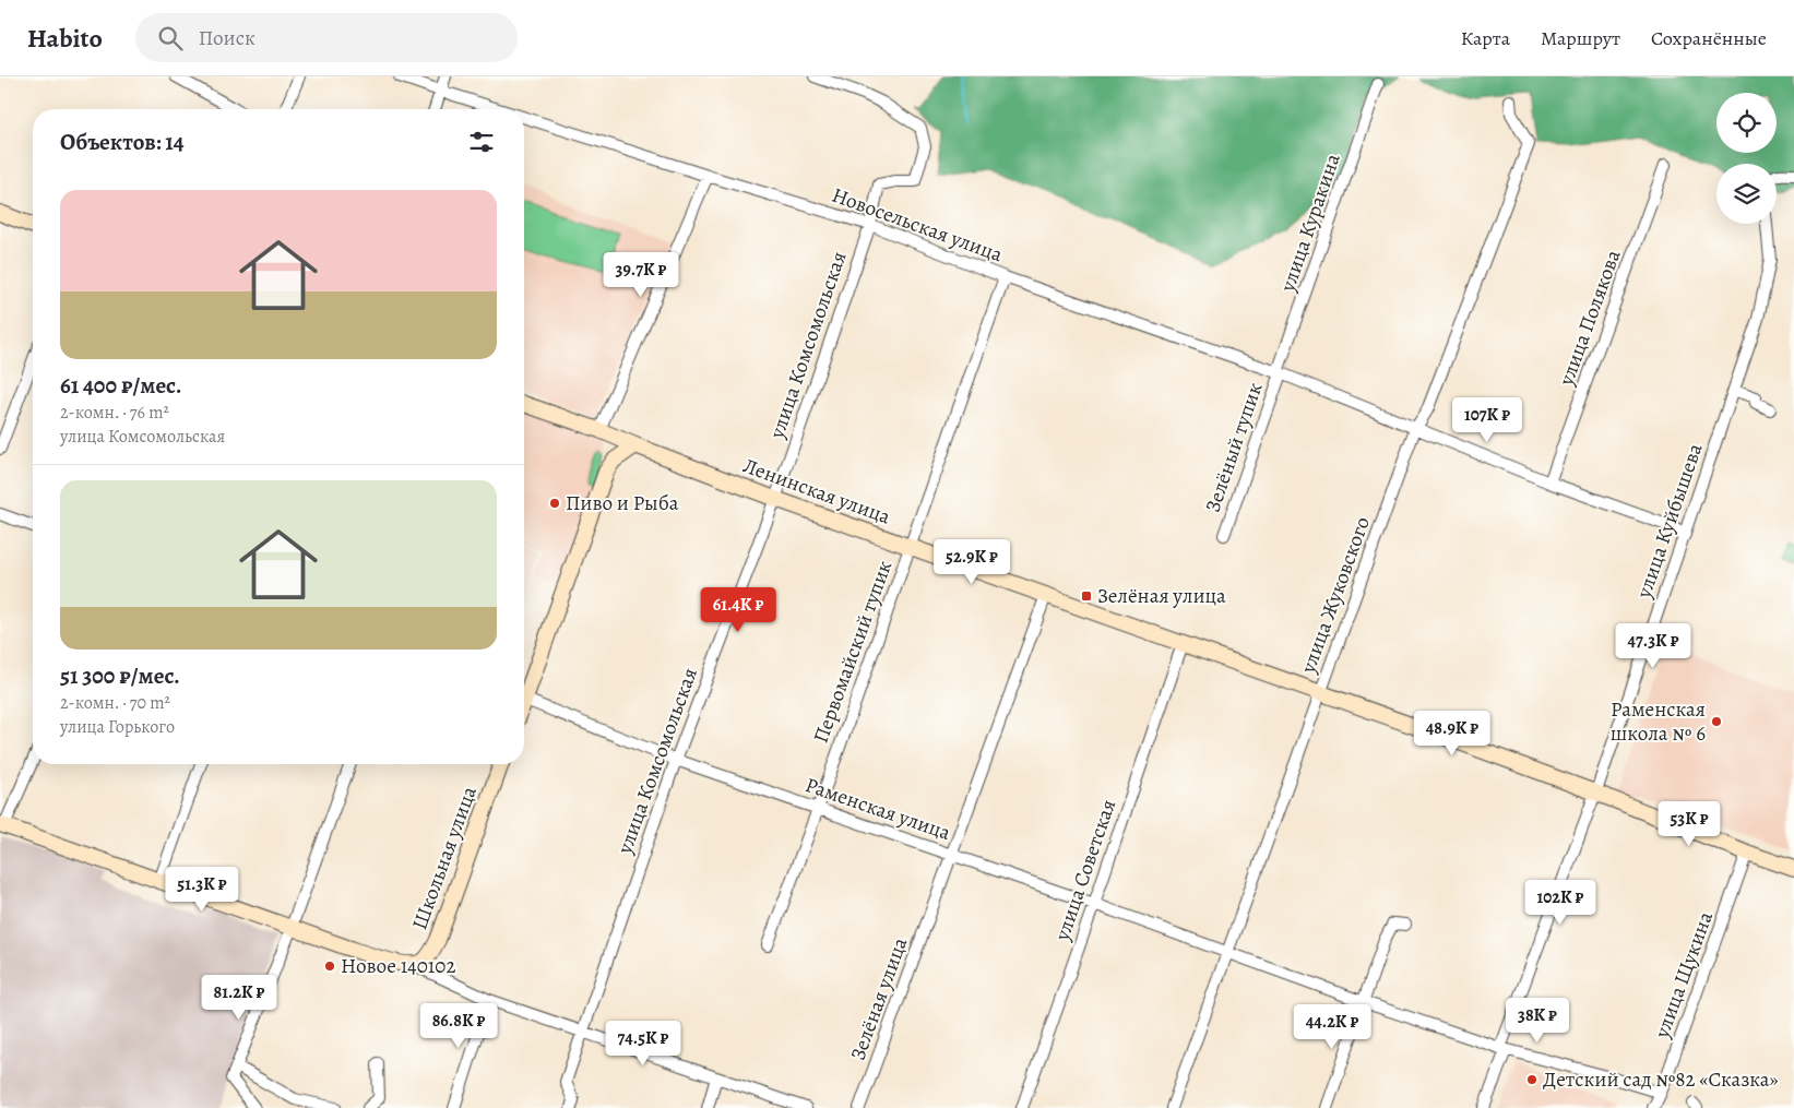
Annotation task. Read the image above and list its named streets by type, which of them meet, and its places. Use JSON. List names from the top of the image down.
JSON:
{
  "streets": {
    "street": [
      "улица Куракина",
      "Новосельская улица",
      "улица Полякова",
      "улица Комсомольская",
      "Зелёный тупик",
      "Ленинская улица",
      "улица Куйбышева",
      "улица Жуковского",
      "Первомайский тупик",
      "Раменская улица",
      "Школьная улица",
      "улица Советская",
      "улица Щукина",
      "Зелёная улица"
    ]
  },
  "crossings": [
    ["улица Куракина", "Новосельская улица"],
    ["улица Куракина", "Зелёный тупик"],
    ["Новосельская улица", "улица Полякова"],
    ["Новосельская улица", "улица Комсомольская"],
    ["Новосельская улица", "Зелёный тупик"],
    ["Новосельская улица", "улица Куйбышева"],
    ["Новосельская улица", "улица Жуковского"],
    ["Новосельская улица", "Первомайский тупик"],
    ["улица Комсомольская", "Ленинская улица"],
    ["улица Комсомольская", "Раменская улица"],
    ["Ленинская улица", "улица Куйбышева"],
    ["Ленинская улица", "улица Жуковского"],
    ["Ленинская улица", "Первомайский тупик"],
    ["Ленинская улица", "улица Советская"],
    ["Ленинская улица", "улица Щукина"],
    ["Ленинская улица", "Зелёная улица"],
    ["улица Куйбышева", "Раменская улица"],
    ["улица Жуковского", "Раменская улица"],
    ["Первомайский тупик", "Раменская улица"],
    ["Раменская улица", "улица Советская"],
    ["Раменская улица", "улица Щукина"],
    ["Раменская улица", "Зелёная улица"]
  ],
  "places": {
    "other": [
      "Пиво и Рыба",
      "Раменская школа № 6",
      "Новое 140102",
      "Детский сад №82 «Сказка»"
    ],
    "transit": ["Зелёная улица"]
  },
  "page": {
    "header": "Habito",
    "search": "Поиск",
    "nav": ["Карта", "Маршрут", "Сохранённые"],
    "heading": "Объектов: 14",
    "list": [
      {
        "name": "61 400 ₽/мес.",
        "note": "2-комн. · 76 m² · улица Комсомольская"
      },
      {
        "name": "51 300 ₽/мес.",
        "note": "2-комн. · 70 m² · улица Горького"
      }
    ],
    "price": [
      "39.7K ₽",
      "107K ₽",
      "52.9K ₽",
      "61.4K ₽",
      "47.3K ₽",
      "48.9K ₽",
      "53K ₽",
      "51.3K ₽",
      "102K ₽",
      "81.2K ₽",
      "38K ₽",
      "86.8K ₽",
      "44.2K ₽",
      "74.5K ₽"
    ]
  }
}
